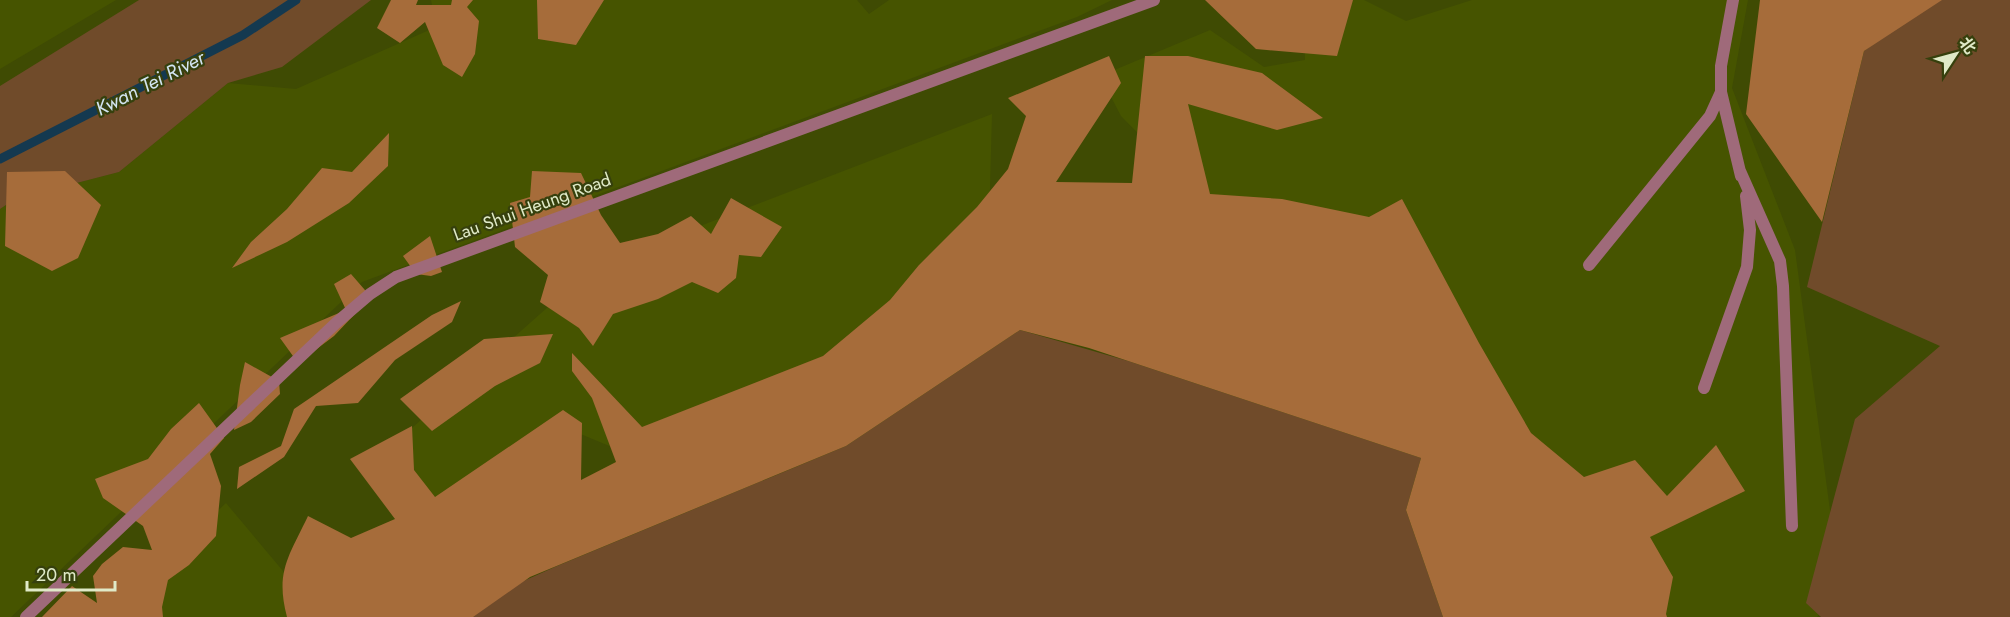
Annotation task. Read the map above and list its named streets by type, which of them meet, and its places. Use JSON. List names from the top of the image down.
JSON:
{
  "streets": {
    "street": ["Lau Shui Heung Road"]
  },
  "water": ["Kwan Tei River"],
  "scale_bar": "20 m",
  "north": "top right"
}
